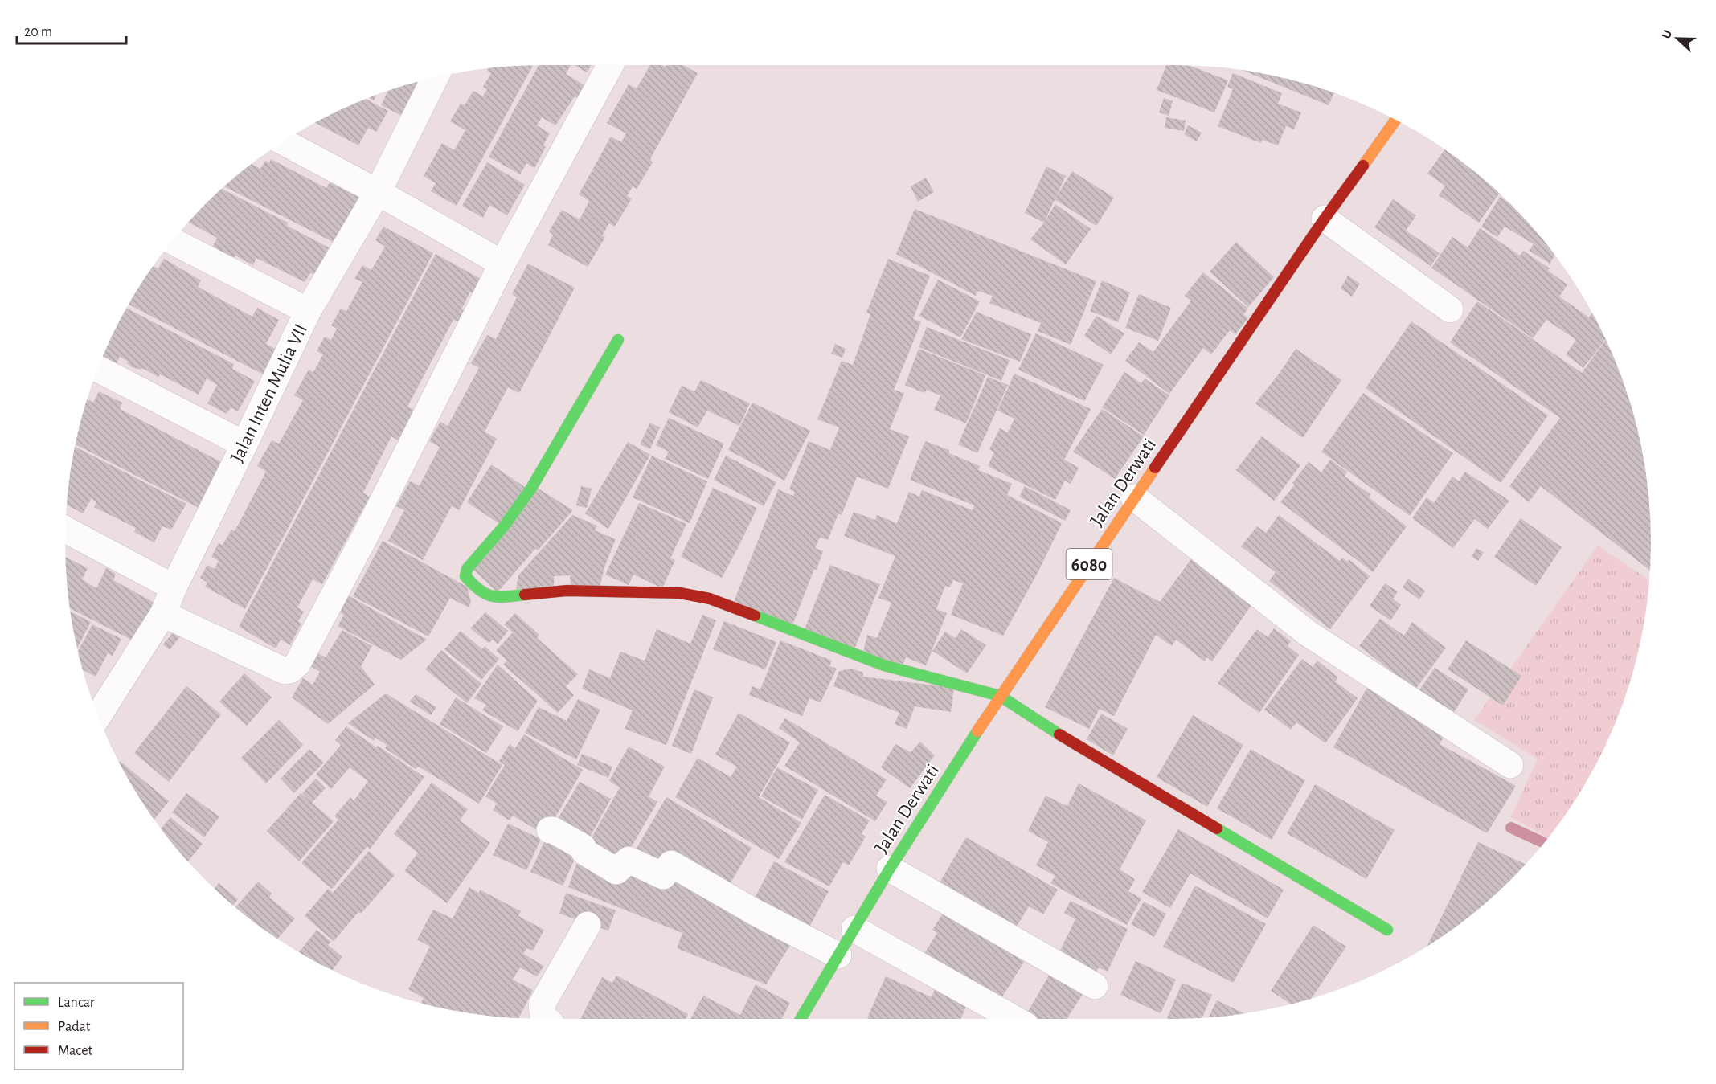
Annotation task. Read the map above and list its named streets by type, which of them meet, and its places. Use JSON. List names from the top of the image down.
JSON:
{
  "streets": {
    "street": ["Jalan Inten Mulia VII", "Jalan Derwati", "6080"]
  },
  "legend": ["Lancar", "Padat", "Macet"],
  "scale_bar": "20 m",
  "north": "left"
}
